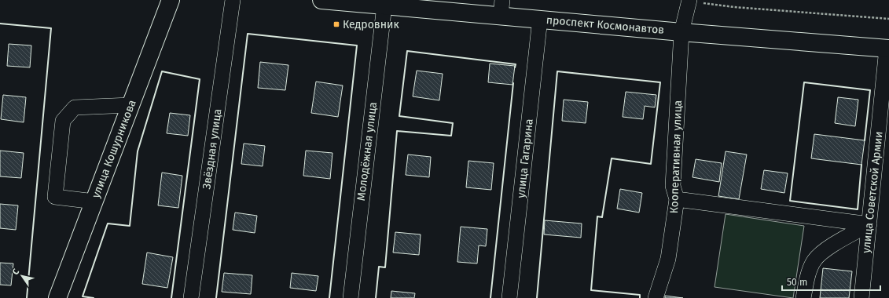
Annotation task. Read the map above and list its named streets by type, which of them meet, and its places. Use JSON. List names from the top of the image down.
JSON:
{
  "streets": {
    "main road": ["проспект Космонавтов", "улица Кошурникова"],
    "street": [
      "Звёздная улица",
      "Молодёжная улица",
      "Кооперативная улица",
      "улица Гагарина",
      "улица Советской Армии"
    ]
  },
  "crossings": [
    ["проспект Космонавтов", "Молодёжная улица"],
    ["проспект Космонавтов", "Кооперативная улица"],
    ["проспект Космонавтов", "улица Гагарина"],
    ["проспект Космонавтов", "улица Советской Армии"]
  ],
  "places": {
    "transit": ["Кедровник"]
  },
  "scale_bar": "50 m",
  "north": "top left"
}
